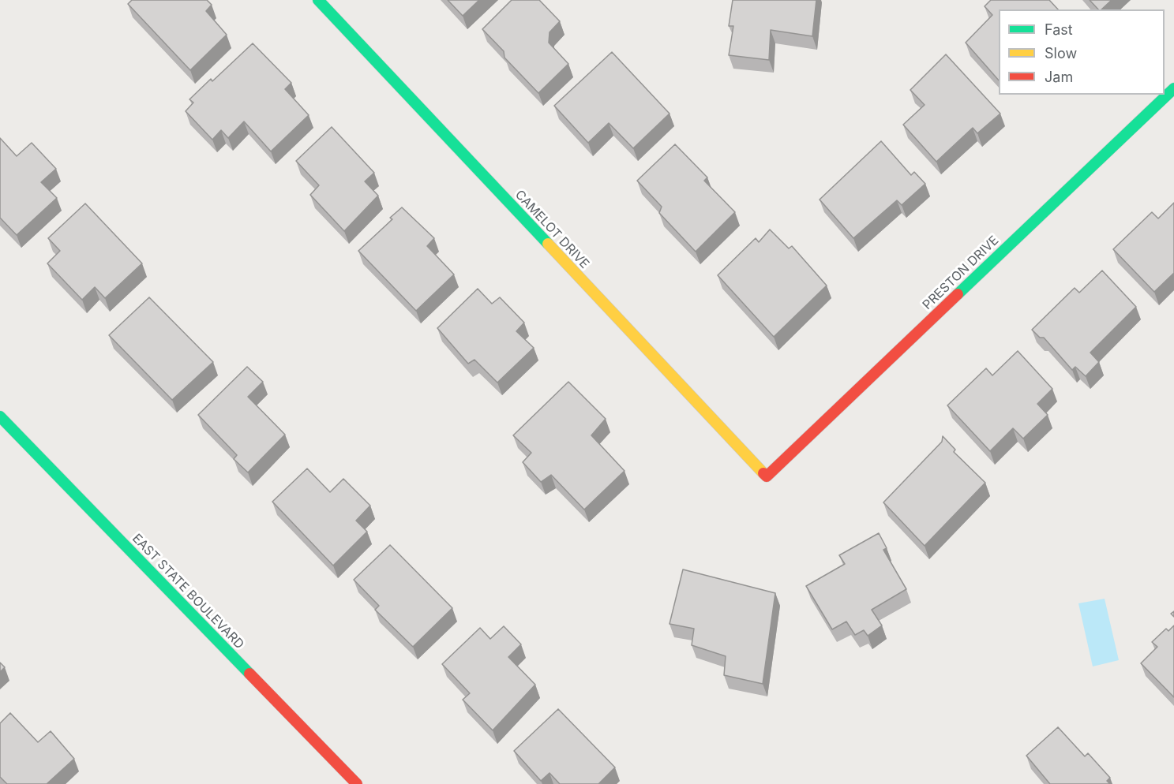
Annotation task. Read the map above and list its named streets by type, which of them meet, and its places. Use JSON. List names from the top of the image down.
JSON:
{
  "streets": {
    "street": ["CAMELOT DRIVE", "PRESTON DRIVE", "EAST STATE BOULEVARD"]
  },
  "crossings": [
    ["CAMELOT DRIVE", "PRESTON DRIVE"]
  ],
  "legend": ["Fast", "Slow", "Jam"]
}
